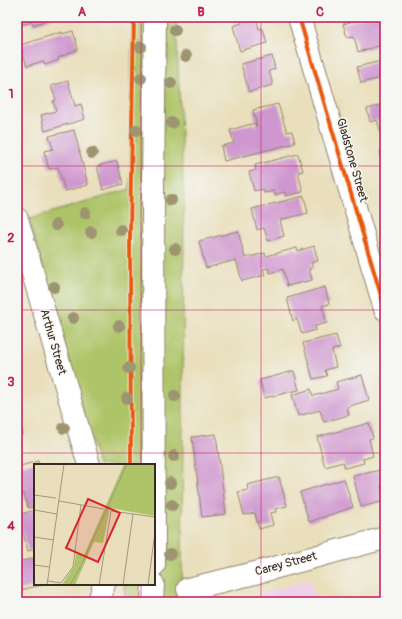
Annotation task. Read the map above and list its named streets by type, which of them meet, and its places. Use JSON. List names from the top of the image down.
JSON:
{
  "streets": {
    "street": ["Gladstone Street", "Arthur Street", "Carey Street"]
  },
  "grid": {
    "columns": ["A", "B", "C"],
    "rows": [
      "1",
      "2",
      "3",
      "4"
    ]
  }
}
